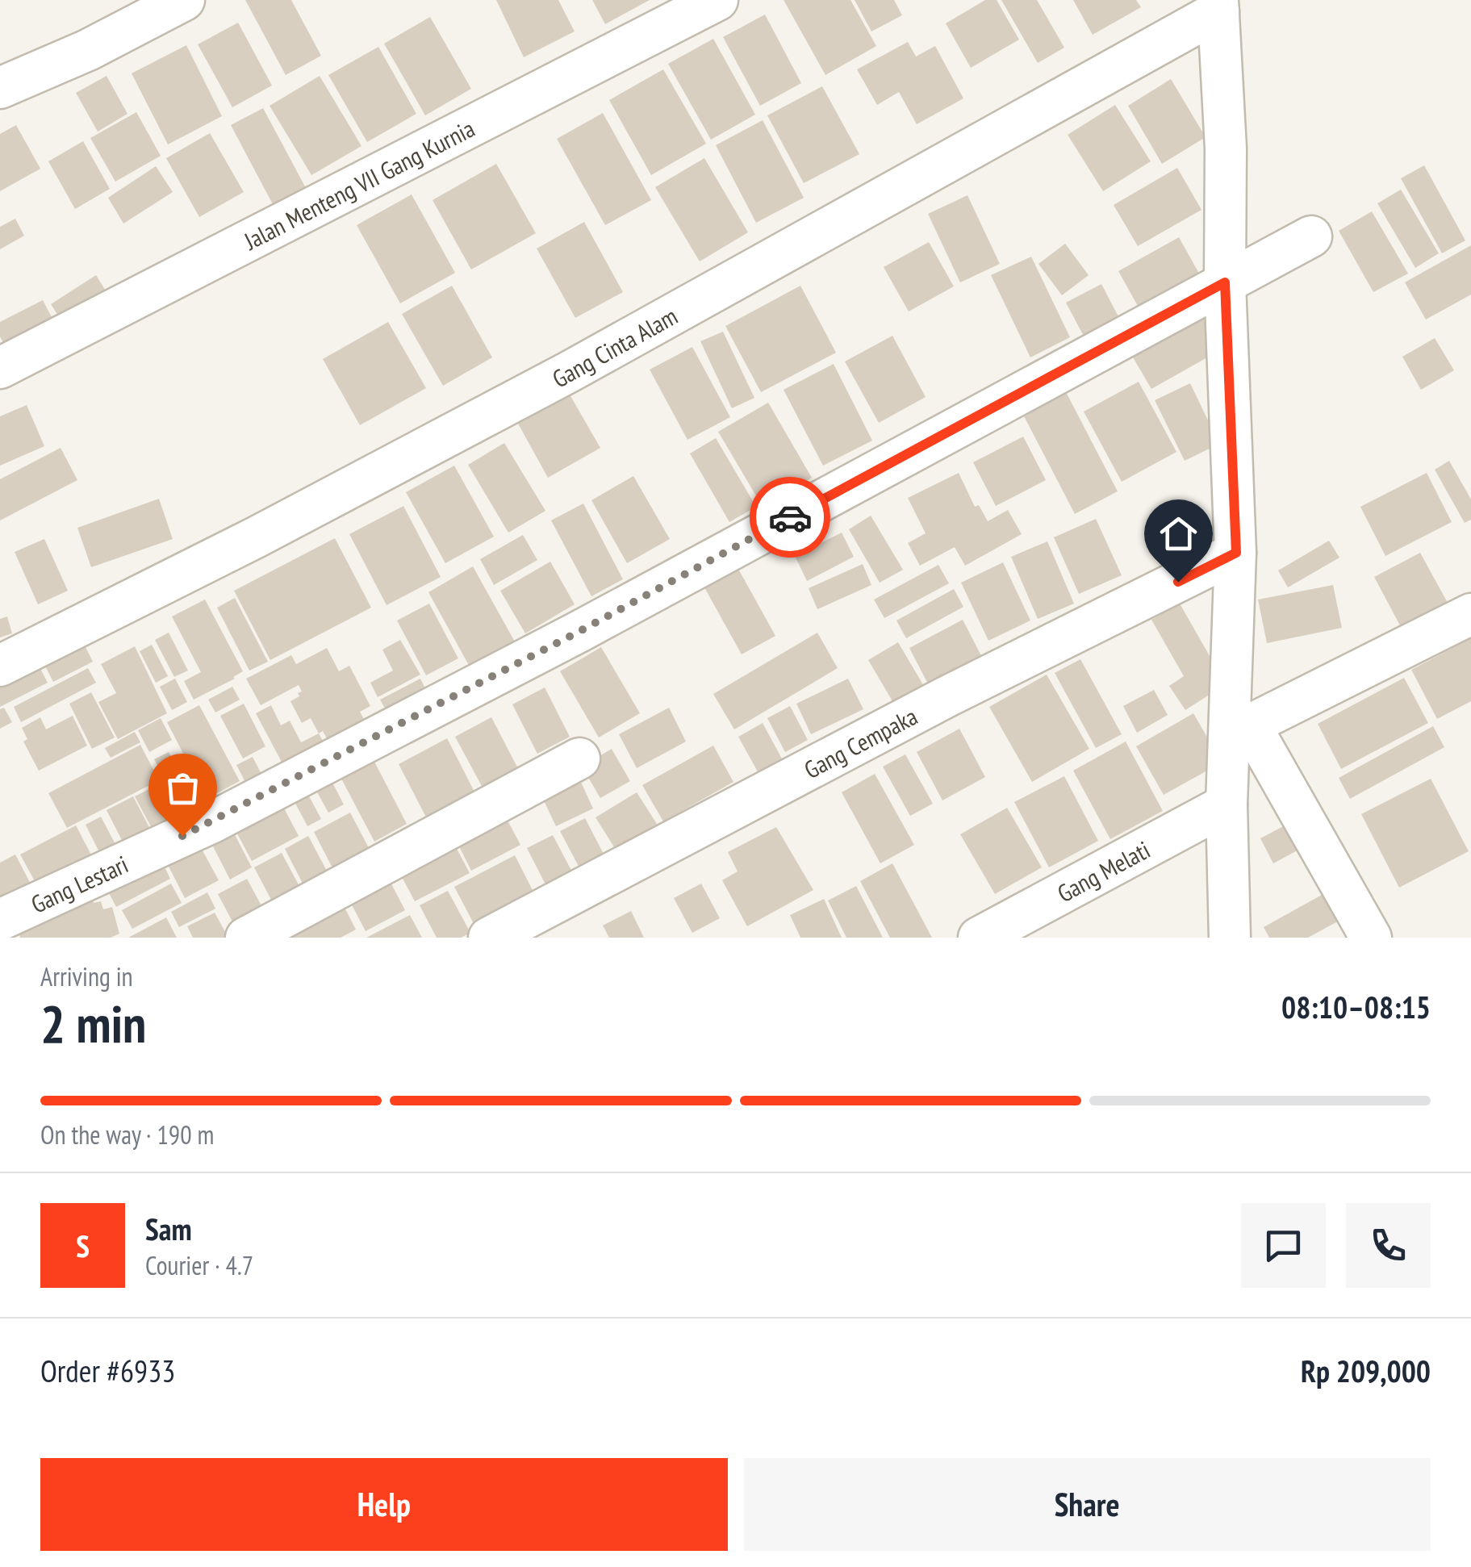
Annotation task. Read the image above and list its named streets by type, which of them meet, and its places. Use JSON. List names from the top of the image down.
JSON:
{
  "streets": {
    "street": [
      "Jalan Menteng VII Gang Kurnia",
      "Gang Cinta Alam",
      "Gang Cempaka",
      "Gang Melati",
      "Gang Lestari"
    ]
  },
  "page": {
    "heading": ["2 min", "Arriving in", "08:10–08:15"],
    "panel": [
      "Sam",
      "Courier · 4.7",
      "Order #6933",
      "Rp 209,000"
    ],
    "bar": "On the way · 190 m",
    "round": "S",
    "buttons": ["Help", "Share"]
  }
}
